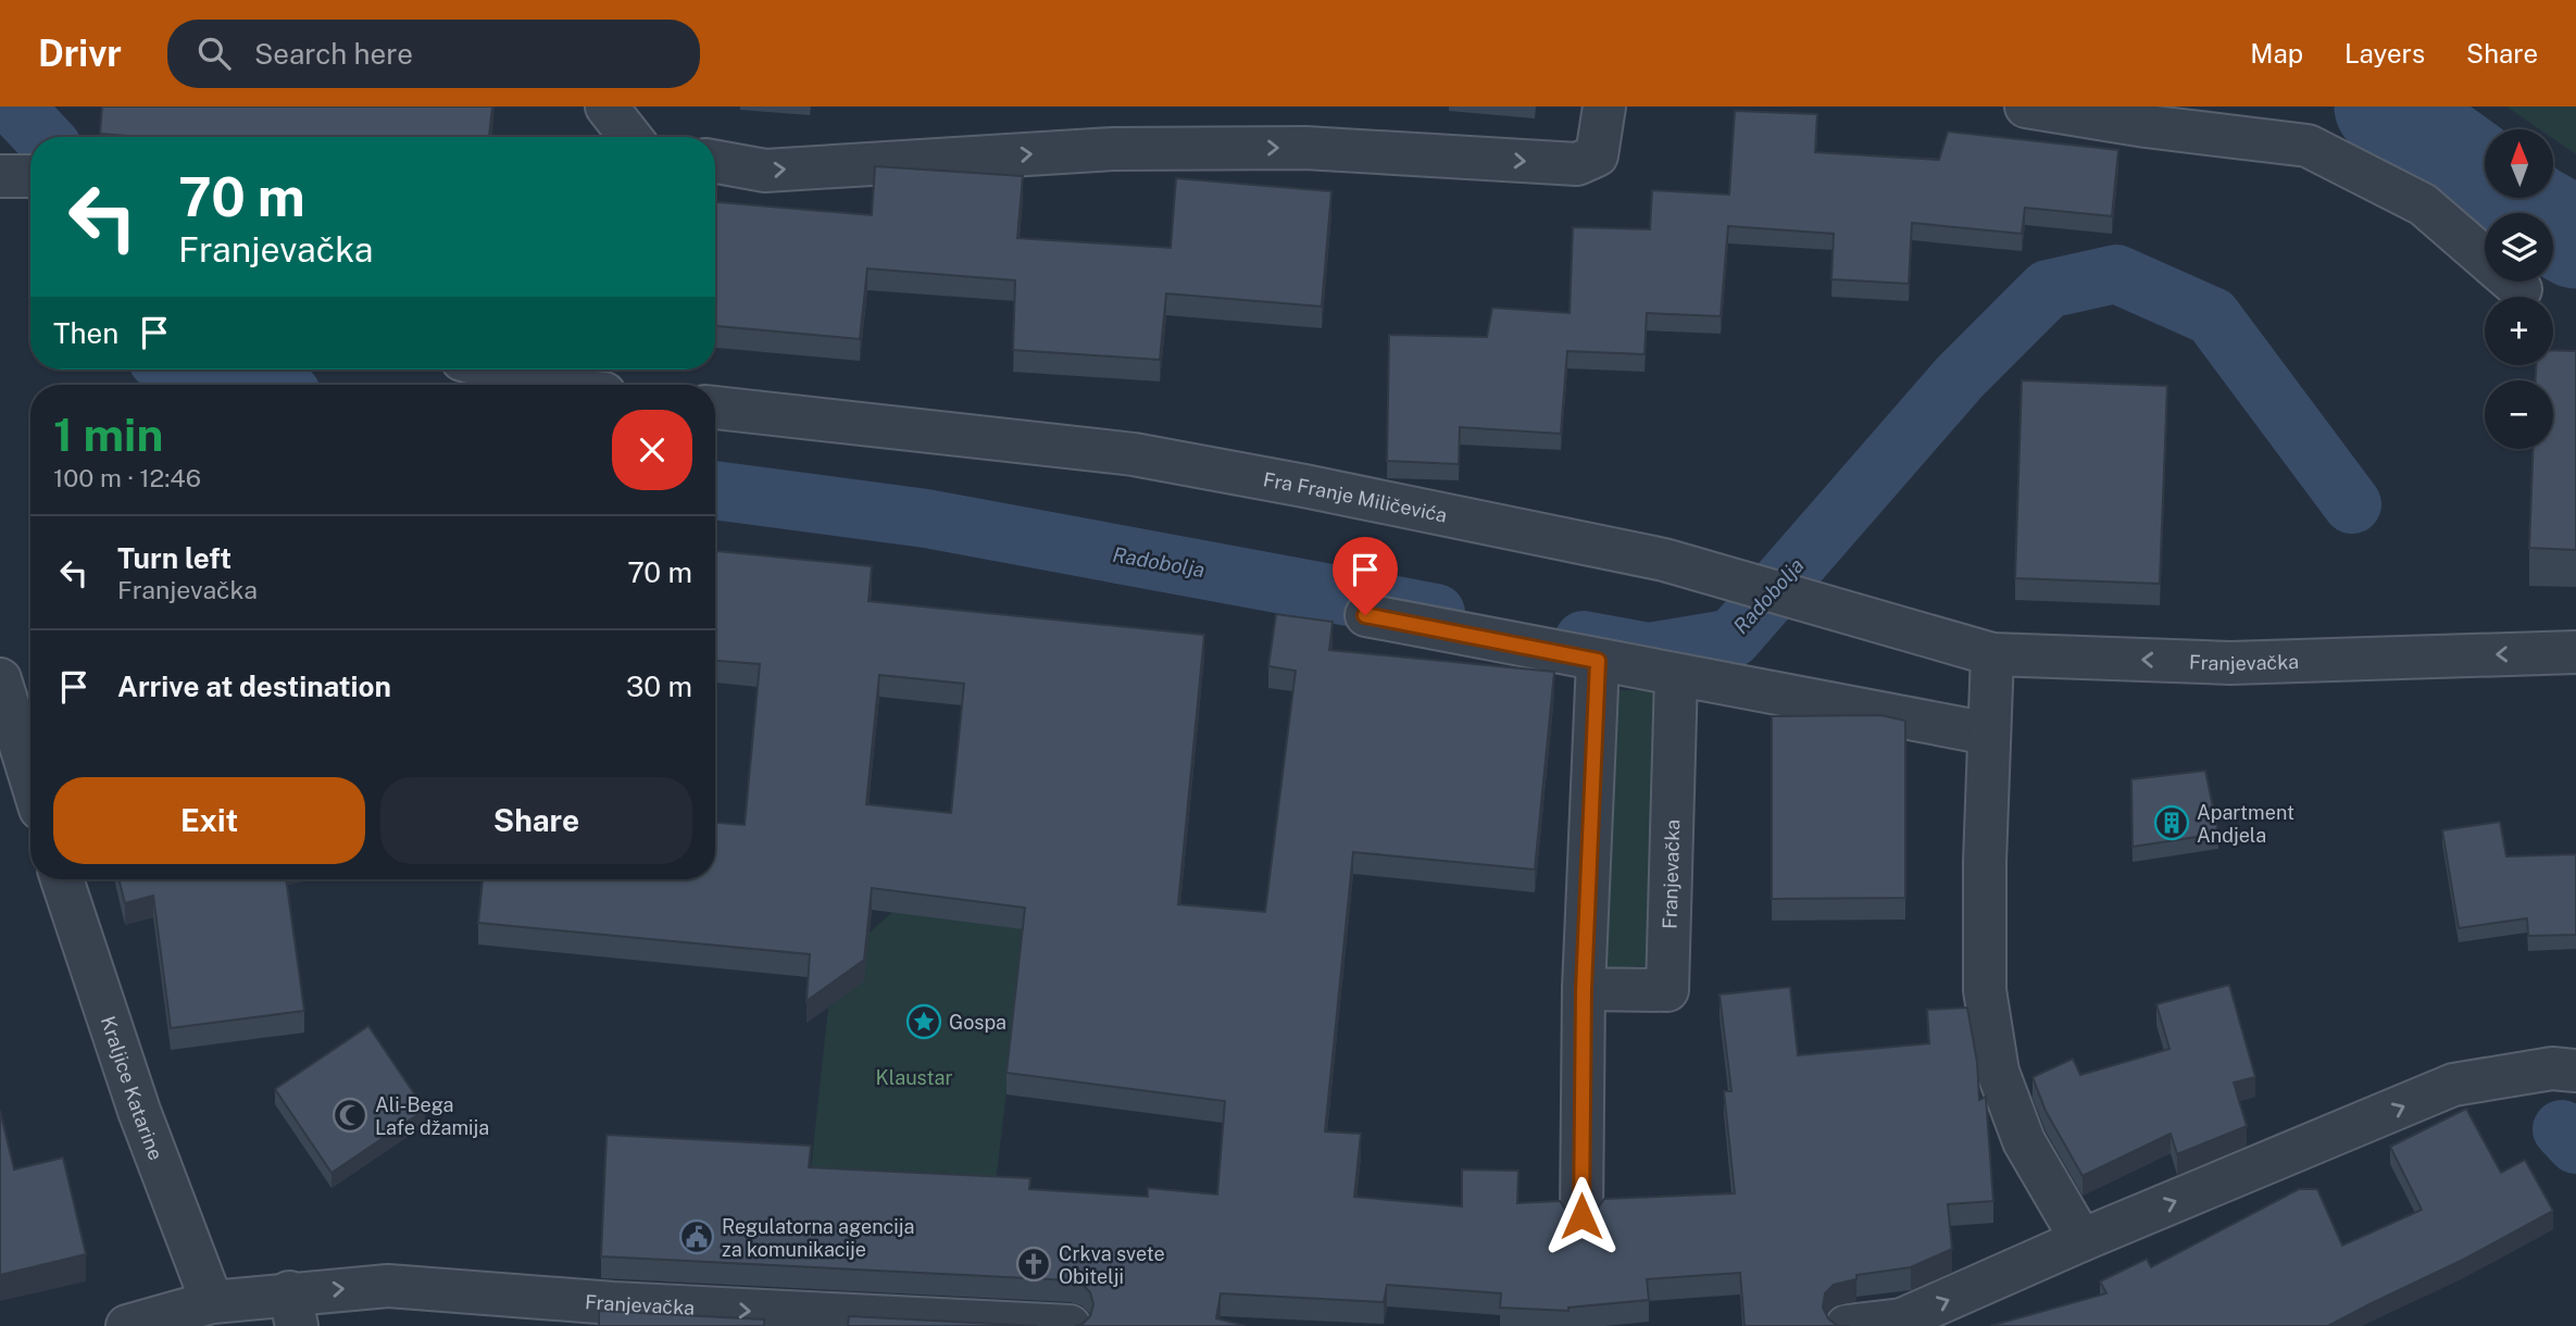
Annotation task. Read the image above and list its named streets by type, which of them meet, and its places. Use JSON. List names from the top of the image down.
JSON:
{
  "streets": {
    "street": ["Fra Franje Miličevića", "Franjevačka", "Kraljice Katarine"]
  },
  "crossings": [
    ["Fra Franje Miličevića", "Franjevačka"],
    ["Franjevačka", "Kraljice Katarine"]
  ],
  "water": ["Radobolja"],
  "parks": ["Klaustar"],
  "places": {
    "building": ["Apartment Andjela"],
    "place": ["Gospa"],
    "mosque": ["Ali-Bega Lafe džamija"],
    "public building": ["Regulatorna agencija za komunikacije"],
    "church": ["Crkva svete Obitelji"]
  },
  "north": "top",
  "page": {
    "header": "Drivr",
    "search": "Search here",
    "nav": ["Map", "Layers", "Share"],
    "map_buttons": ["+", "−"],
    "turn": ["70 m", "Franjevačka"],
    "then": "Then",
    "heading": ["1 min", "100 m · 12:46"],
    "list": [
      {
        "name": "Turn left",
        "note": "Franjevačka",
        "value": "70 m"
      },
      {
        "name": "Arrive at destination",
        "value": "30 m"
      }
    ],
    "buttons": ["Exit", "Share"]
  }
}
